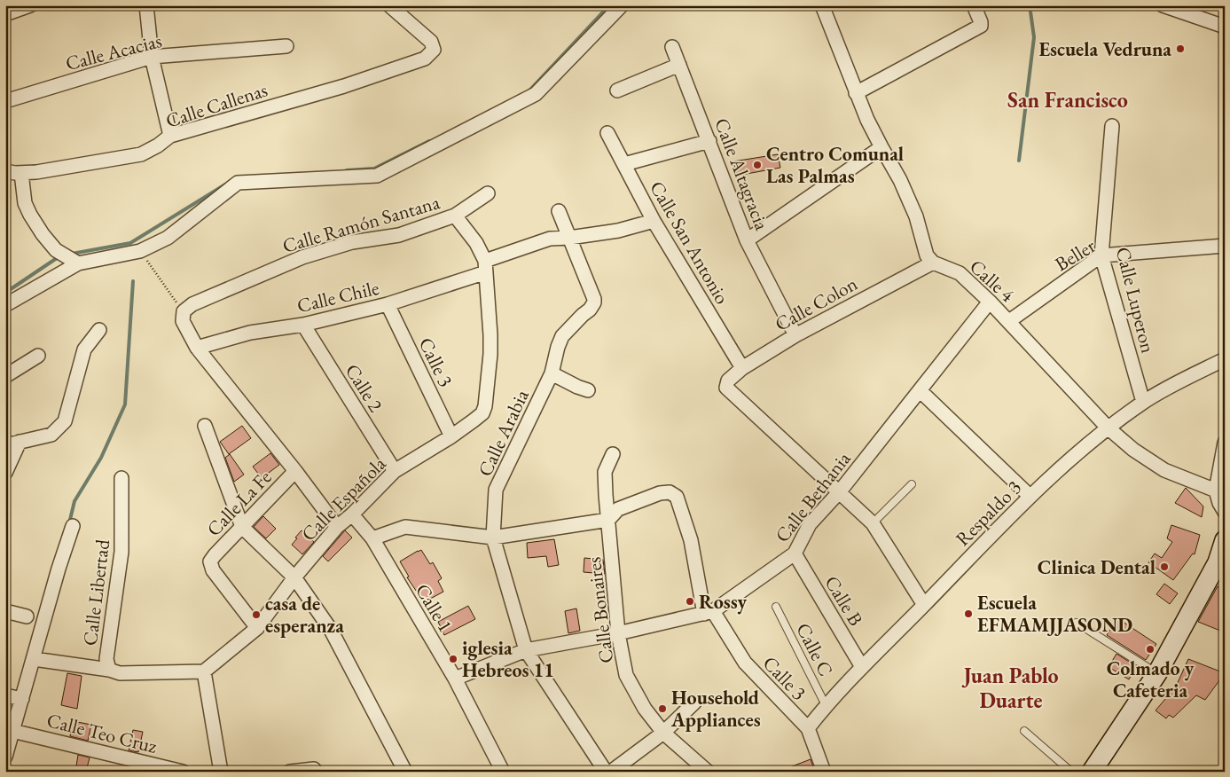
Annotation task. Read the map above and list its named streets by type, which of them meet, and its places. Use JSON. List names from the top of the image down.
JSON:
{
  "streets": {
    "street": [
      "Calle Acacias",
      "Calle Callenas",
      "Calle Altagracia",
      "Calle Ramón Santana",
      "Calle San Antonio",
      "Beller",
      "Calle 4",
      "Calle Chile",
      "Calle Luperon",
      "Calle Colon",
      "Calle 3",
      "Calle 2",
      "Calle Arabia",
      "Calle Bethania",
      "Calle Española",
      "Calle La Fe",
      "Respaldo 3",
      "Calle Libertad",
      "Calle B",
      "Calle 1",
      "Calle Bonaires",
      "Calle Teo Cruz"
    ],
    "lane": ["Calle C"]
  },
  "crossings": [
    ["Calle Altagracia", "Calle Colon"],
    ["Calle San Antonio", "Calle Chile"],
    ["Calle San Antonio", "Calle Colon"],
    ["Beller", "Calle 4"],
    ["Beller", "Calle Luperon"],
    ["Calle 4", "Calle Colon"],
    ["Calle 4", "Calle Bethania"],
    ["Calle 4", "Respaldo 3"],
    ["Calle Chile", "Calle 3"],
    ["Calle Chile", "Calle 2"],
    ["Calle Chile", "Calle Arabia"],
    ["Calle Chile", "Calle Española"],
    ["Calle Luperon", "Respaldo 3"],
    ["Calle Colon", "Calle Bethania"],
    ["Calle 3", "Calle Bethania"],
    ["Calle 3", "Calle Española"],
    ["Calle 3", "Respaldo 3"],
    ["Calle 2", "Calle Española"],
    ["Calle Arabia", "Calle Bethania"],
    ["Calle Bethania", "Calle B"],
    ["Calle Bethania", "Calle 1"],
    ["Calle Bethania", "Calle Bonaires"],
    ["Calle Española", "Calle La Fe"],
    ["Calle Española", "Calle Libertad"],
    ["Calle Española", "Calle 1"],
    ["Respaldo 3", "Calle B"],
    ["Respaldo 3", "Calle C"]
  ],
  "districts": ["San Francisco", "Juan Pablo Duarte"],
  "places": [
    "Escuela Vedruna",
    "Centro Comunal Las Palmas",
    "Clinica Dental",
    "Rossy",
    "Escuela EFMAMJJASOND",
    "casa de esperanza",
    "Colmado y Cafeteria",
    "iglesia Hebreos 11",
    "Household Appliances"
  ]
}
